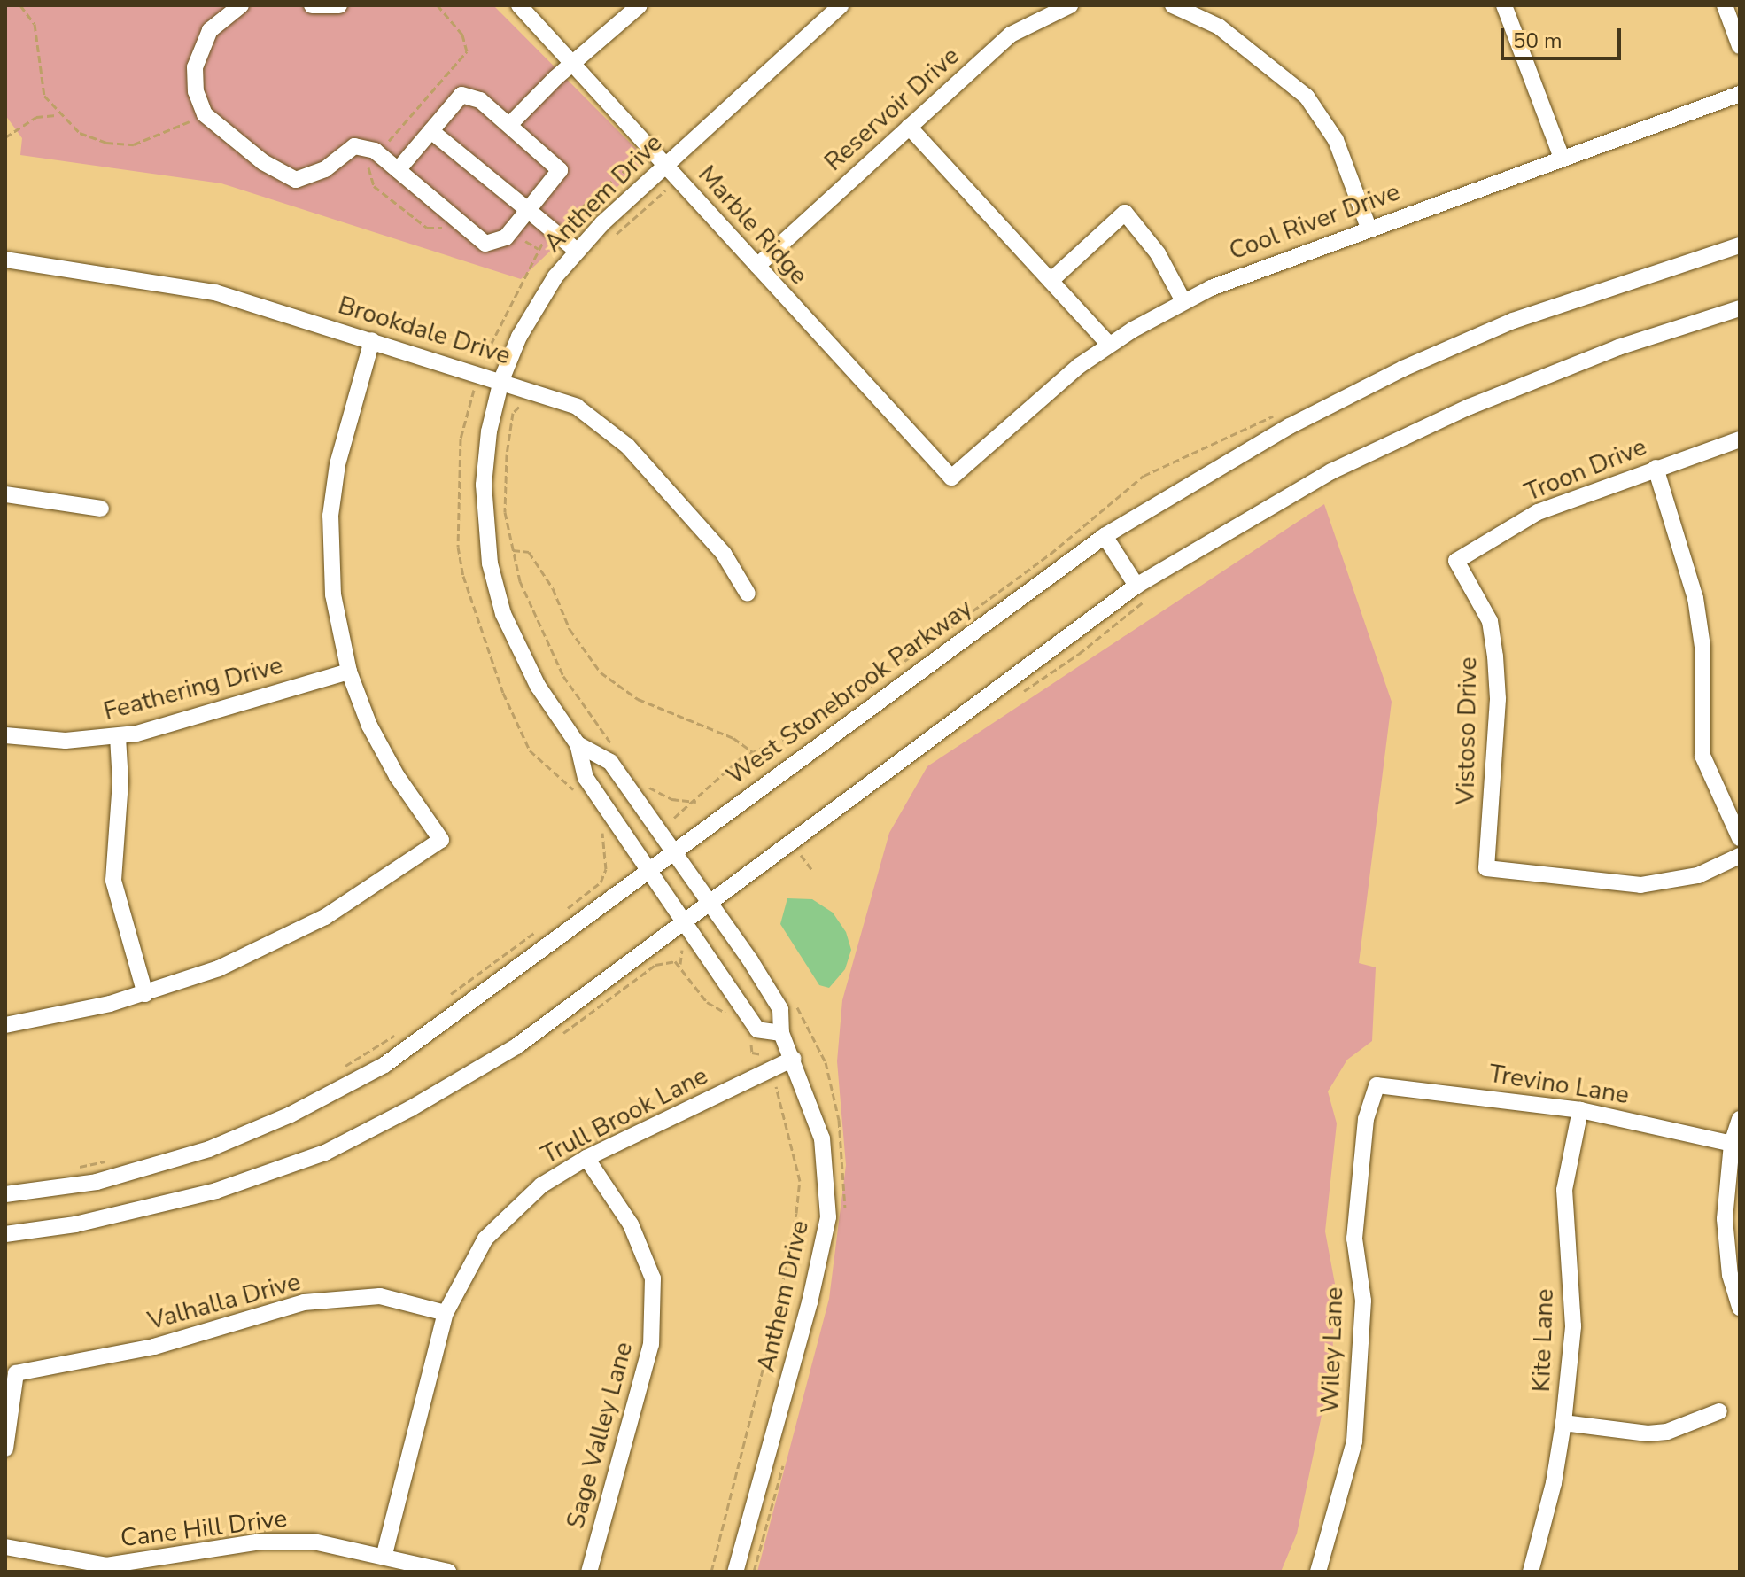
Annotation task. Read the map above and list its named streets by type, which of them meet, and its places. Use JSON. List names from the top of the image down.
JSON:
{
  "streets": {
    "street": [
      "Reservoir Drive",
      "Anthem Drive",
      "Cool River Drive",
      "Marble Ridge",
      "Brookdale Drive",
      "Troon Drive",
      "Feathering Drive",
      "West Stonebrook Parkway",
      "Vistoso Drive",
      "Trevino Lane",
      "Trull Brook Lane",
      "Valhalla Drive",
      "Kite Lane",
      "Wiley Lane",
      "Sage Valley Lane",
      "Cane Hill Drive"
    ]
  },
  "crossings": [
    ["Reservoir Drive", "Marble Ridge"],
    ["Anthem Drive", "Marble Ridge"],
    ["Anthem Drive", "Brookdale Drive"],
    ["Anthem Drive", "West Stonebrook Parkway"],
    ["Anthem Drive", "Trull Brook Lane"],
    ["Cool River Drive", "Marble Ridge"],
    ["Troon Drive", "Vistoso Drive"],
    ["Trevino Lane", "Kite Lane"],
    ["Trevino Lane", "Wiley Lane"],
    ["Trull Brook Lane", "Valhalla Drive"],
    ["Trull Brook Lane", "Sage Valley Lane"],
    ["Trull Brook Lane", "Cane Hill Drive"]
  ],
  "scale_bar": "50 m"
}
